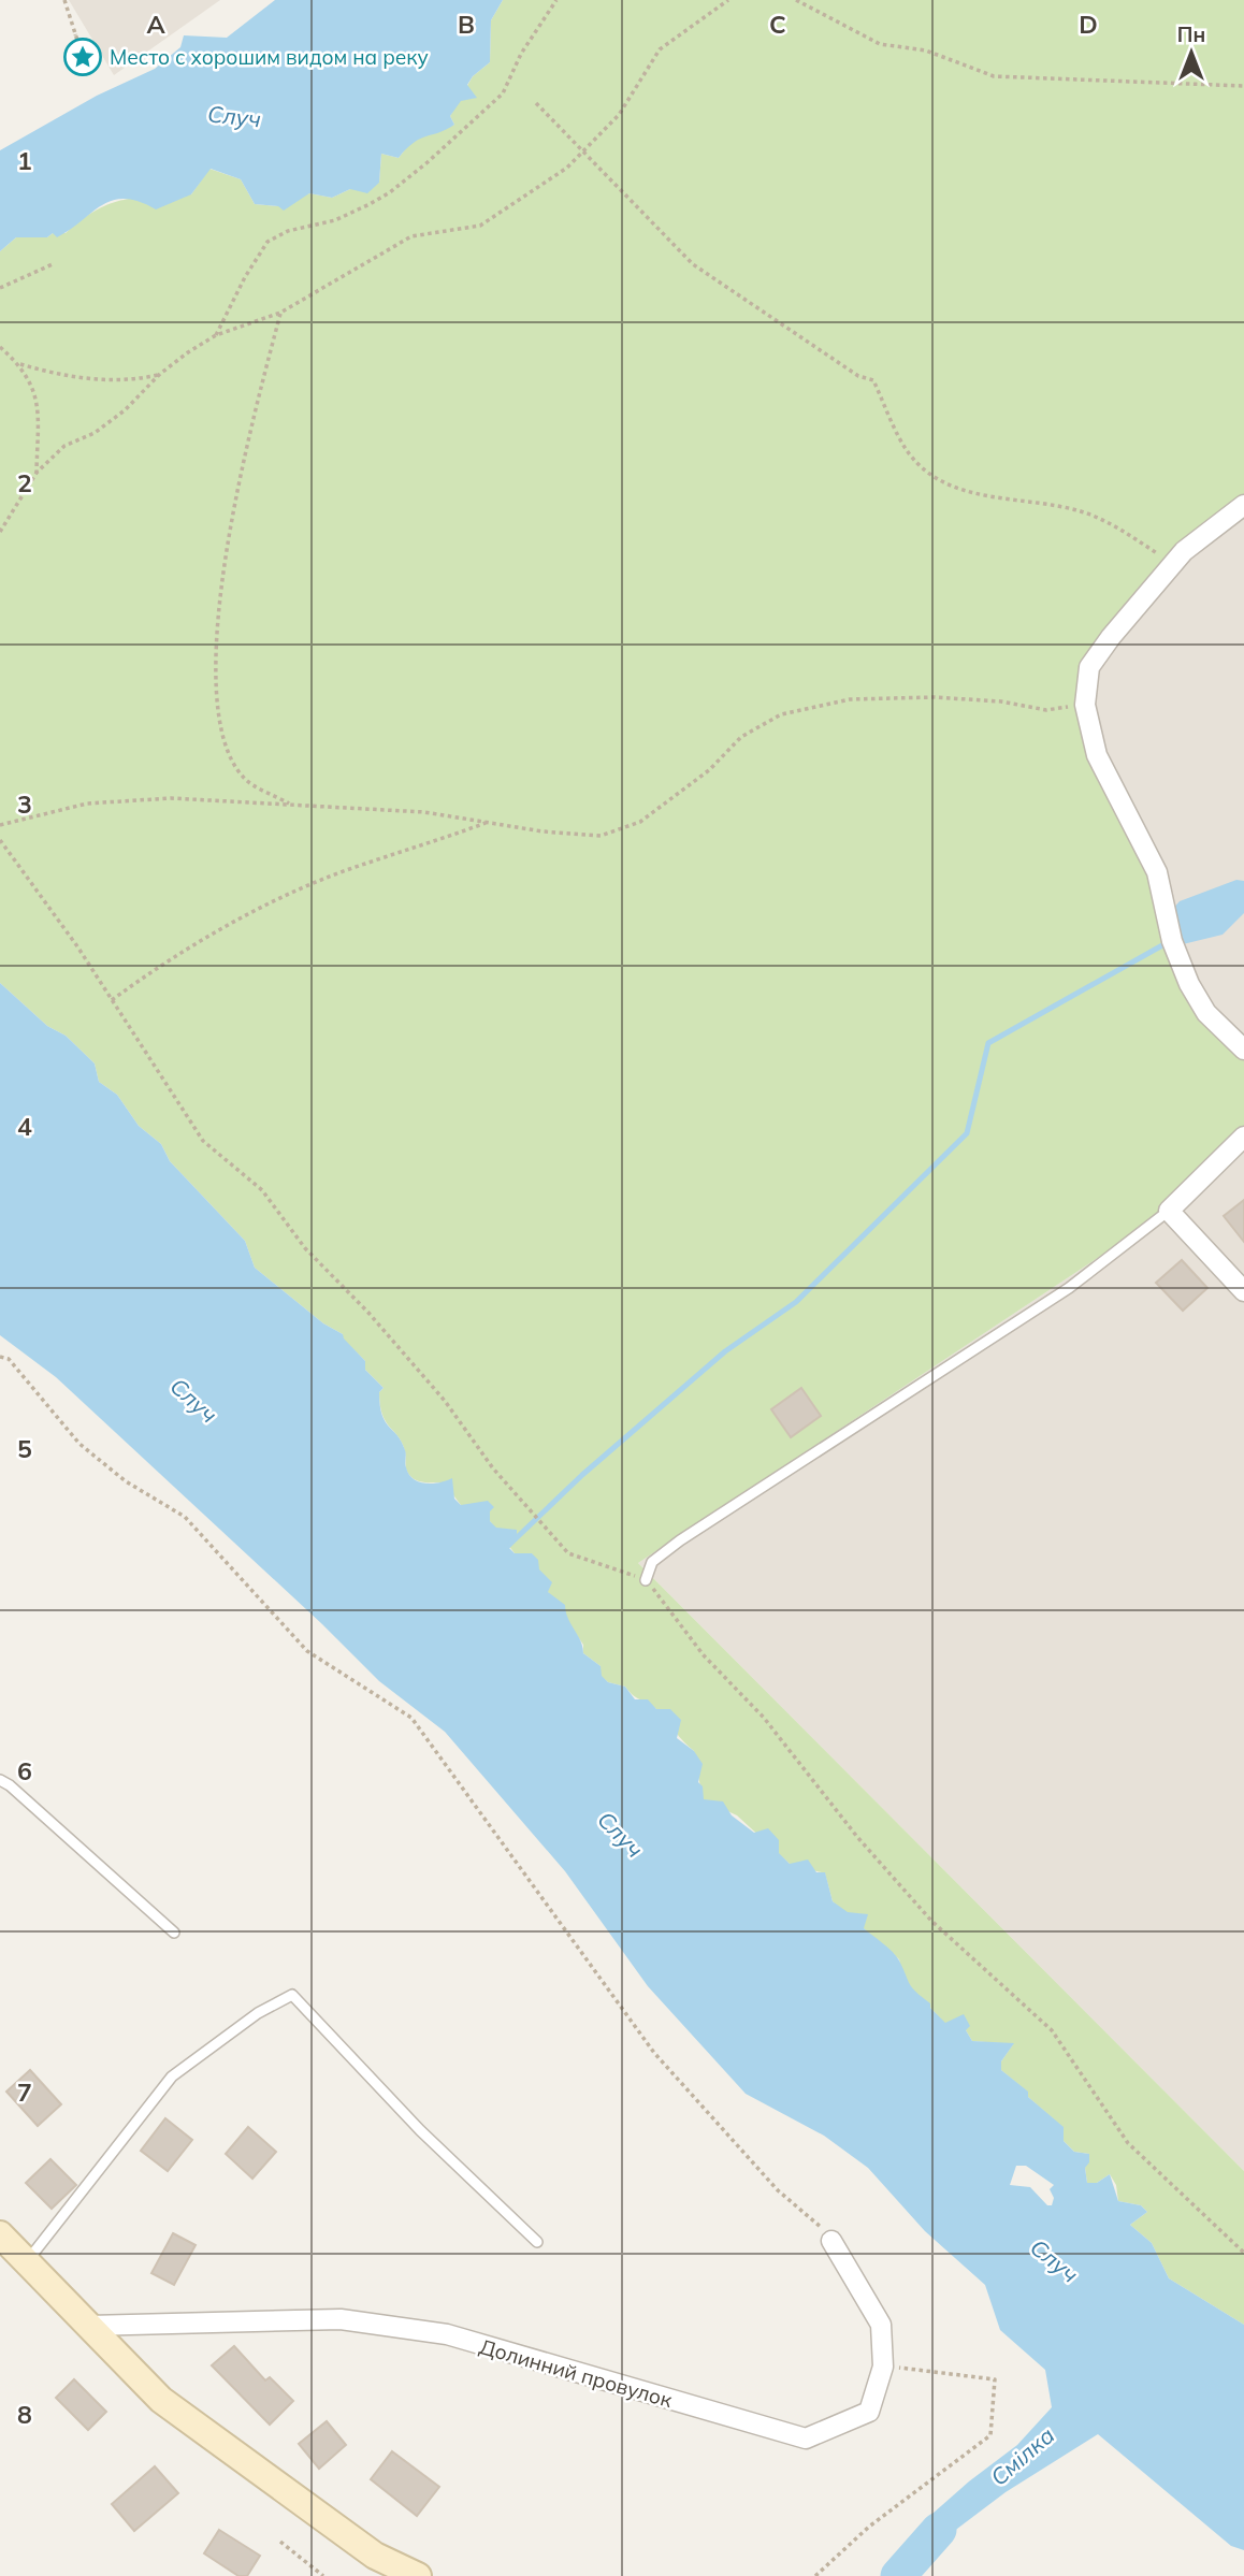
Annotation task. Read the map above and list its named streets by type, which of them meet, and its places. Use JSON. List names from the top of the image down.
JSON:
{
  "streets": {
    "street": ["Долинний провулок"]
  },
  "water": ["Случ", "Смілка"],
  "places": {
    "place": ["Место с хорошим видом на реку"]
  },
  "north": "top",
  "grid": {
    "columns": [
      "A",
      "B",
      "C",
      "D"
    ],
    "rows": [
      "1",
      "2",
      "3",
      "4",
      "5",
      "6",
      "7",
      "8"
    ]
  }
}
